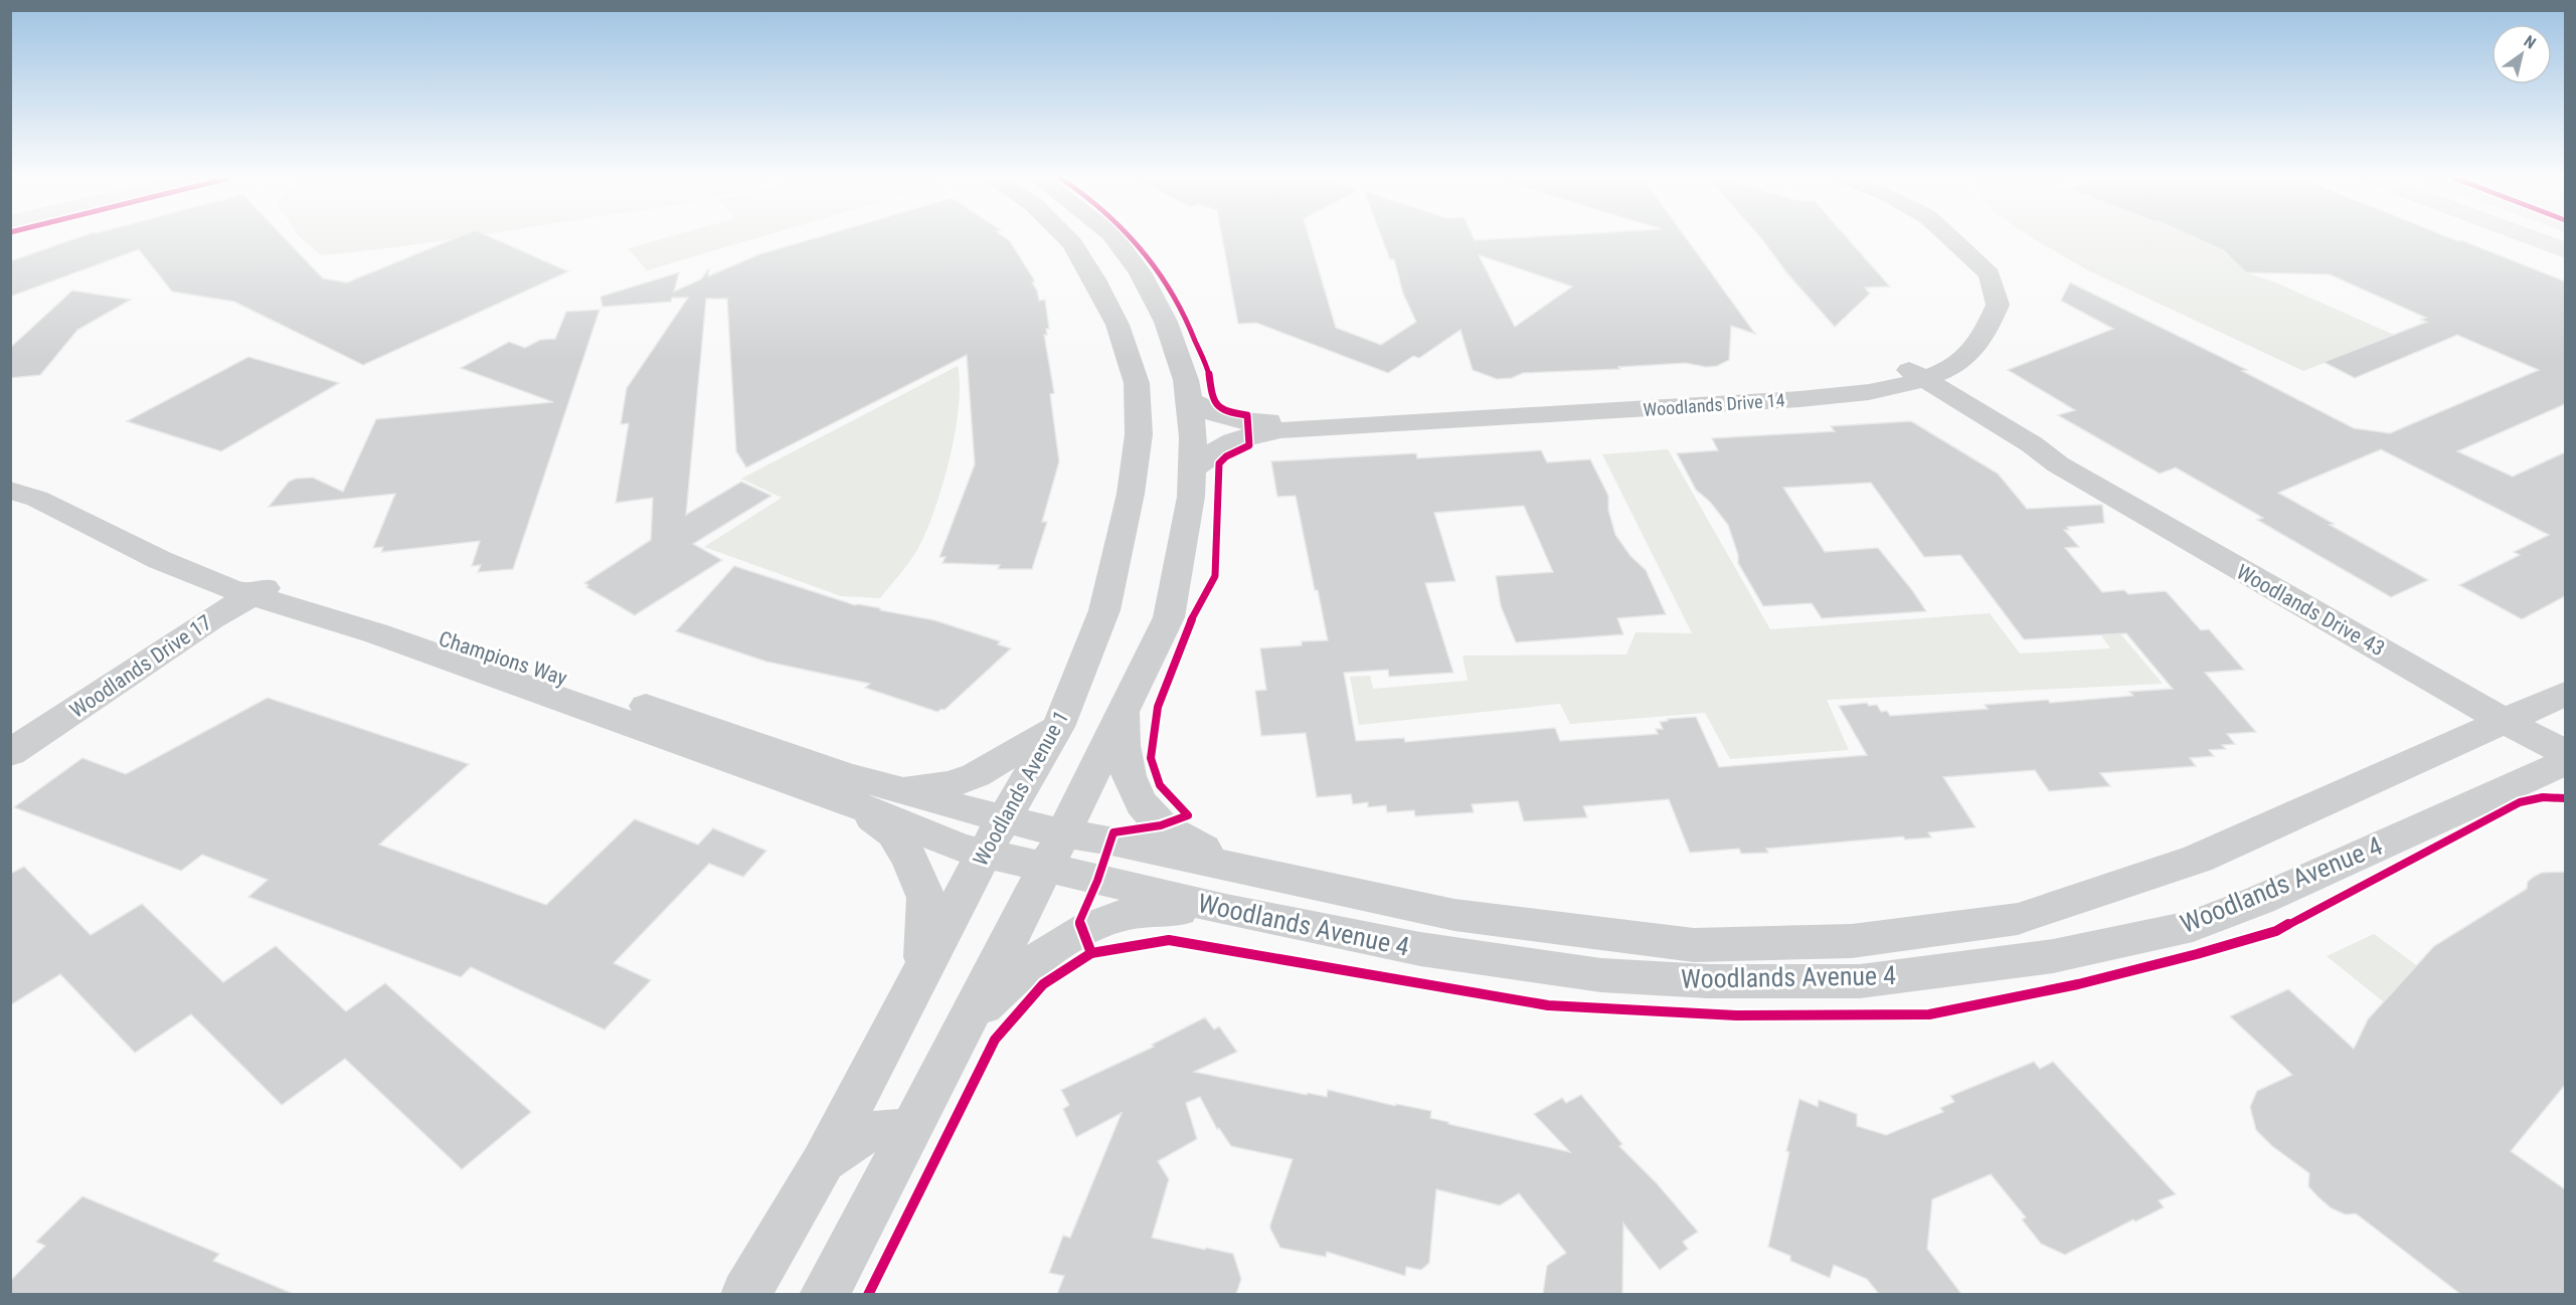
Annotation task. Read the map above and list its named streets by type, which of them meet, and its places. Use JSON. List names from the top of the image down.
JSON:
{
  "streets": {
    "street": [
      "Woodlands Drive 14",
      "Woodlands Drive 43",
      "Champions Way",
      "Woodlands Drive 17",
      "Woodlands Avenue 1",
      "Woodlands Avenue 4"
    ]
  },
  "crossings": [
    ["Woodlands Drive 14", "Woodlands Drive 43"],
    ["Woodlands Drive 43", "Woodlands Avenue 4"],
    ["Champions Way", "Woodlands Drive 17"],
    ["Champions Way", "Woodlands Avenue 1"],
    ["Champions Way", "Woodlands Avenue 4"],
    ["Woodlands Avenue 1", "Woodlands Avenue 4"]
  ],
  "north": "top right"
}
